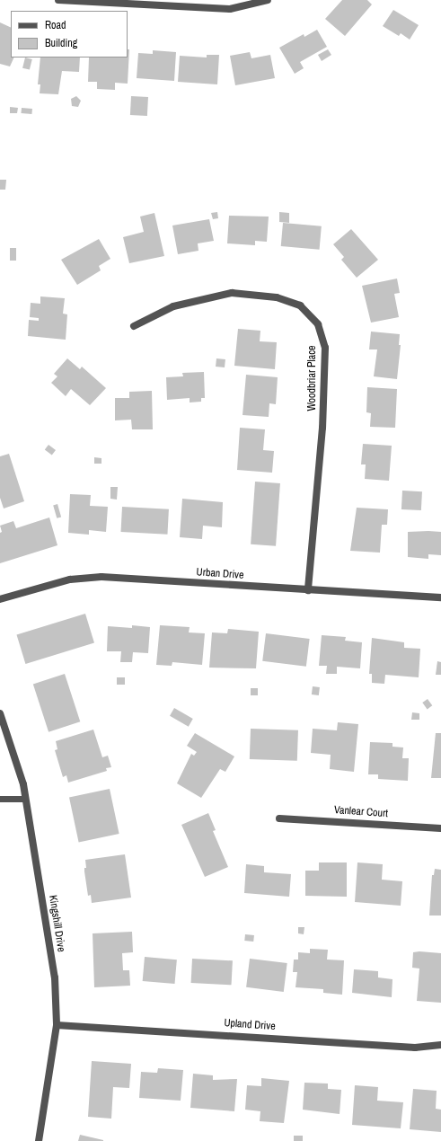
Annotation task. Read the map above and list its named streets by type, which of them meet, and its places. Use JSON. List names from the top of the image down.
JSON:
{
  "streets": {
    "street": [
      "Woodbriar Place",
      "Urban Drive",
      "Vanlear Court",
      "Kingshill Drive",
      "Upland Drive"
    ]
  },
  "crossings": [
    ["Woodbriar Place", "Urban Drive"],
    ["Kingshill Drive", "Upland Drive"]
  ],
  "legend": ["Road", "Building"]
}
